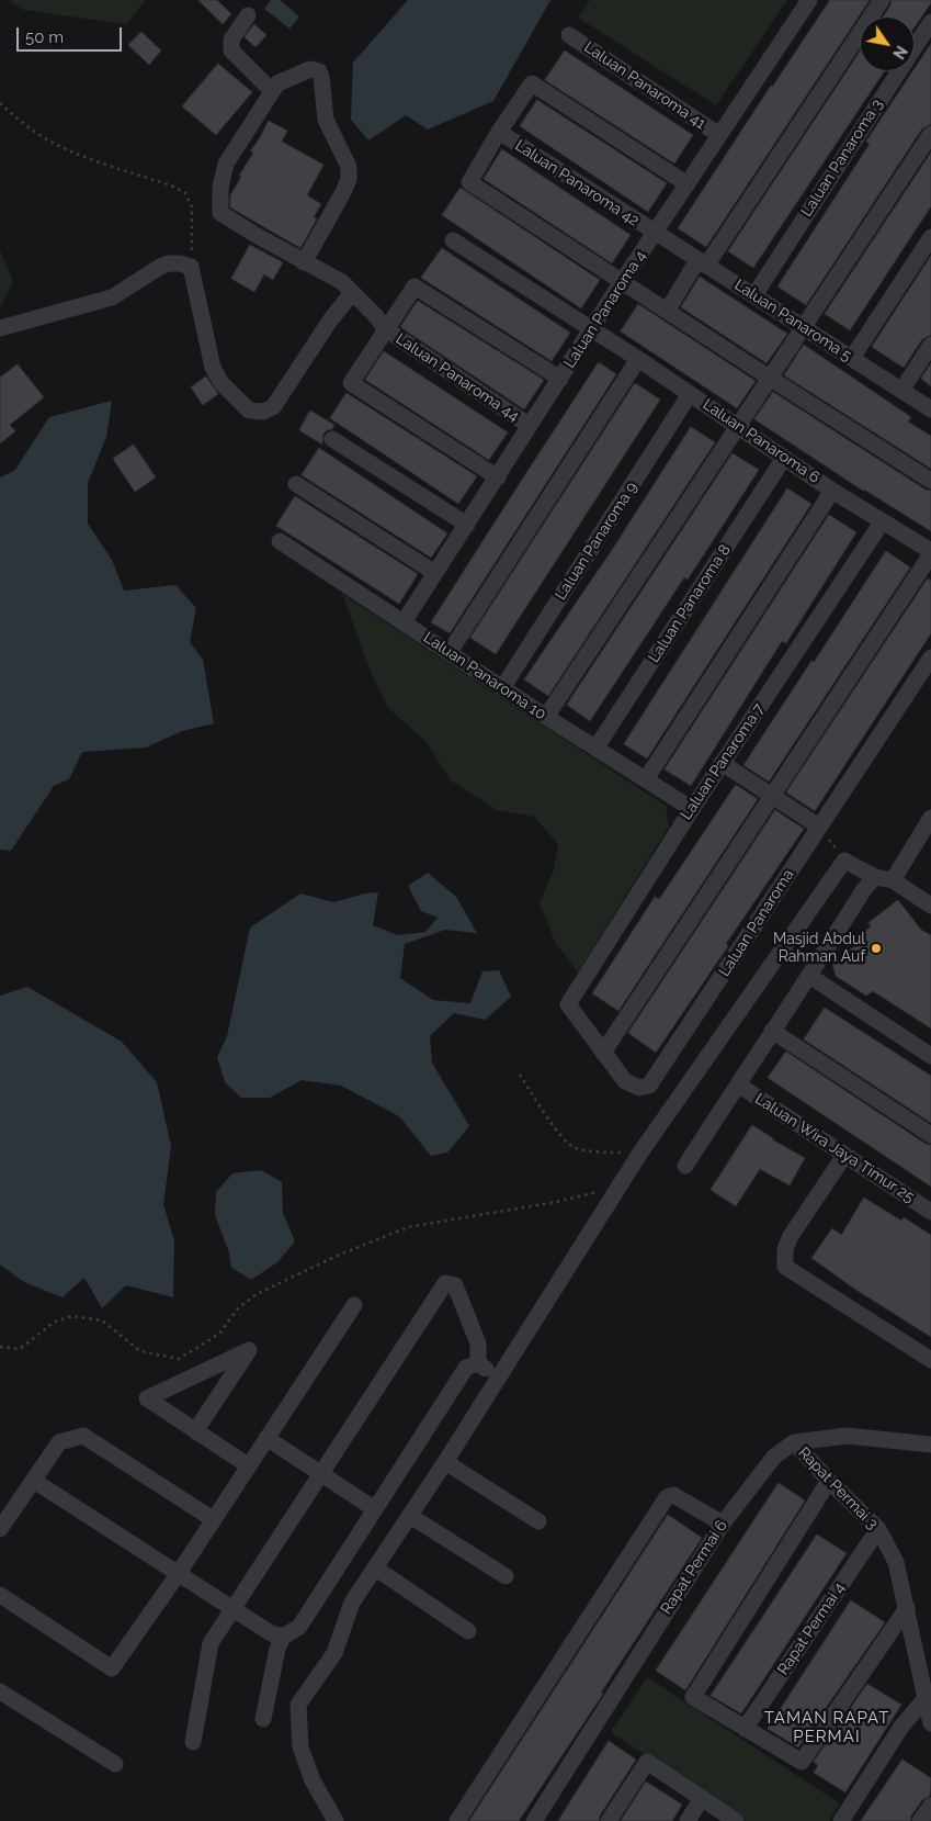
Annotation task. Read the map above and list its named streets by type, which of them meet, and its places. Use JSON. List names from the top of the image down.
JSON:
{
  "streets": {
    "street": [
      "Laluan Panaroma 41",
      "Laluan Panaroma 3",
      "Laluan Panaroma 42",
      "Laluan Panaroma 4",
      "Laluan Panaroma 5",
      "Laluan Panaroma 44",
      "Laluan Panaroma 6",
      "Laluan Panaroma 9",
      "Laluan Panaroma 8",
      "Laluan Panaroma 10",
      "Laluan Panaroma 7",
      "Laluan Panaroma",
      "Laluan Wira Jaya Timur 25",
      "Rapat Permai 3",
      "Rapat Permai 6",
      "Rapat Permai 4"
    ]
  },
  "crossings": [
    ["Laluan Panaroma 41", "Laluan Panaroma 4"],
    ["Laluan Panaroma 3", "Laluan Panaroma 5"],
    ["Laluan Panaroma 42", "Laluan Panaroma 4"],
    ["Laluan Panaroma 42", "Laluan Panaroma 5"],
    ["Laluan Panaroma 4", "Laluan Panaroma 5"],
    ["Laluan Panaroma 4", "Laluan Panaroma 44"],
    ["Laluan Panaroma 4", "Laluan Panaroma 6"],
    ["Laluan Panaroma 4", "Laluan Panaroma 10"],
    ["Laluan Panaroma 6", "Laluan Panaroma 9"],
    ["Laluan Panaroma 6", "Laluan Panaroma 8"],
    ["Laluan Panaroma 6", "Laluan Panaroma 7"],
    ["Laluan Panaroma 9", "Laluan Panaroma 10"],
    ["Laluan Panaroma 8", "Laluan Panaroma 10"],
    ["Laluan Panaroma 10", "Laluan Panaroma 7"],
    ["Laluan Panaroma 7", "Laluan Panaroma"],
    ["Rapat Permai 3", "Rapat Permai 6"],
    ["Rapat Permai 3", "Rapat Permai 4"]
  ],
  "districts": ["TAMAN RAPAT PERMAI"],
  "places": ["Masjid Abdul Rahman Auf"],
  "scale_bar": "50 m",
  "north": "bottom right"
}
